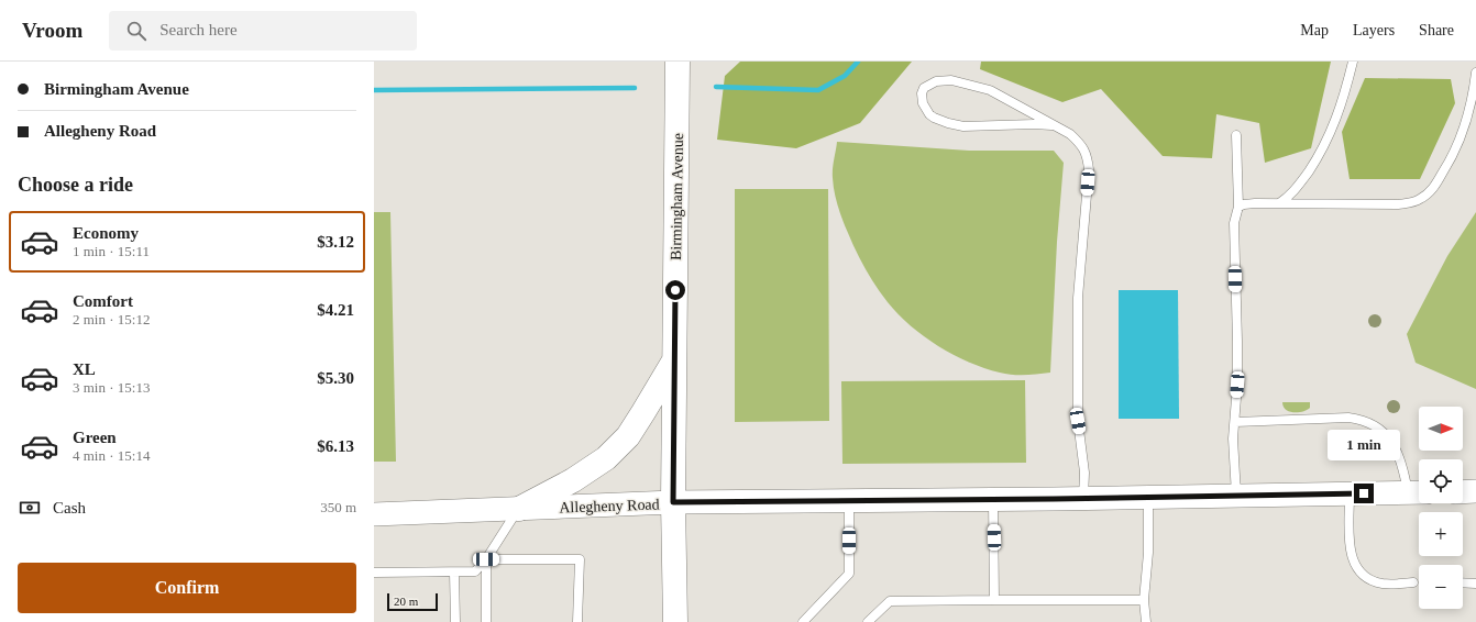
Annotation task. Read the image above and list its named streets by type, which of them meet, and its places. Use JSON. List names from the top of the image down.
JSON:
{
  "streets": {
    "main road": ["Birmingham Avenue"],
    "street": ["Allegheny Road"]
  },
  "crossings": [
    ["Birmingham Avenue", "Allegheny Road"]
  ],
  "scale_bar": "20 m",
  "north": "right",
  "page": {
    "header": "Vroom",
    "search": "Search here",
    "nav": ["Map", "Layers", "Share"],
    "banner": ["Birmingham Avenue", "Allegheny Road"],
    "heading": "Choose a ride",
    "list": [
      {
        "name": "Economy",
        "note": "1 min · 15:11",
        "value": "$3.12"
      },
      {
        "name": "Comfort",
        "note": "2 min · 15:12",
        "value": "$4.21"
      },
      {
        "name": "XL",
        "note": "3 min · 15:13",
        "value": "$5.30"
      },
      {
        "name": "Green",
        "note": "4 min · 15:14",
        "value": "$6.13"
      }
    ],
    "map_buttons": ["+", "−"],
    "bubble": "1 min",
    "pay": ["Cash", "350 m"],
    "buttons": "Confirm",
    "scale": "20 m"
  }
}
